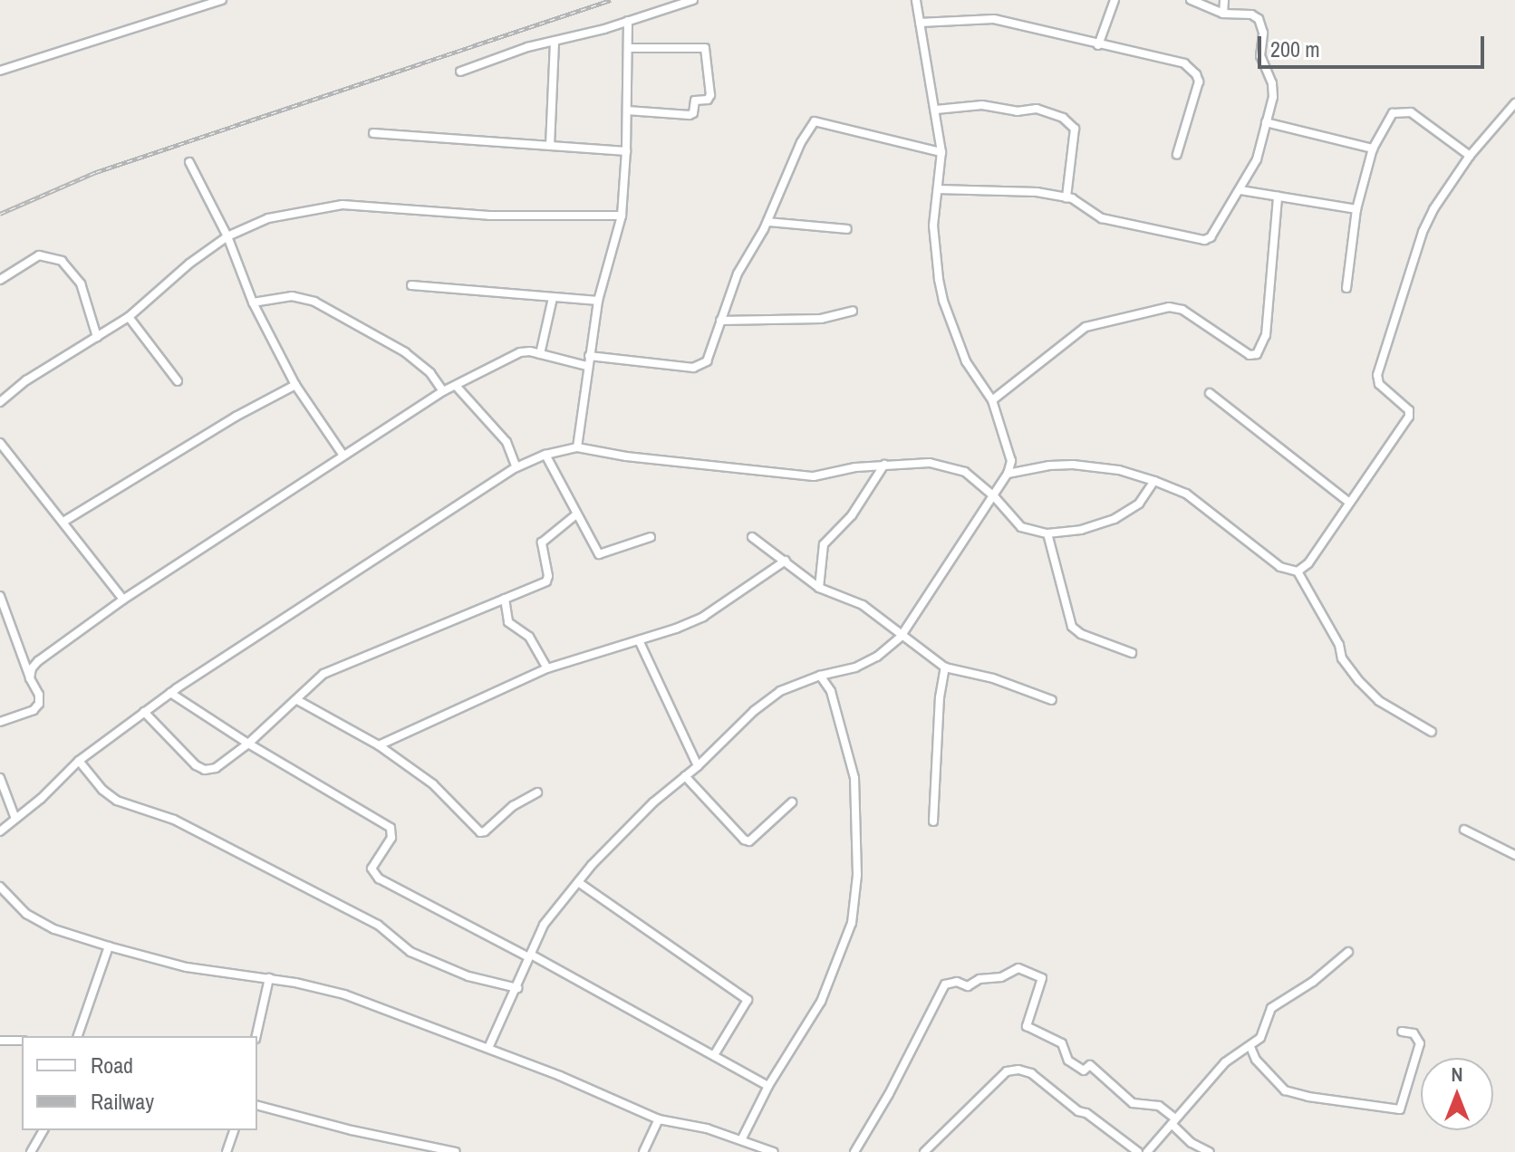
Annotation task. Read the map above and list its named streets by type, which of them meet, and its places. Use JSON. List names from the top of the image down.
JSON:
{
  "legend": ["Road", "Railway"],
  "scale_bar": "200 m",
  "north": "top"
}
